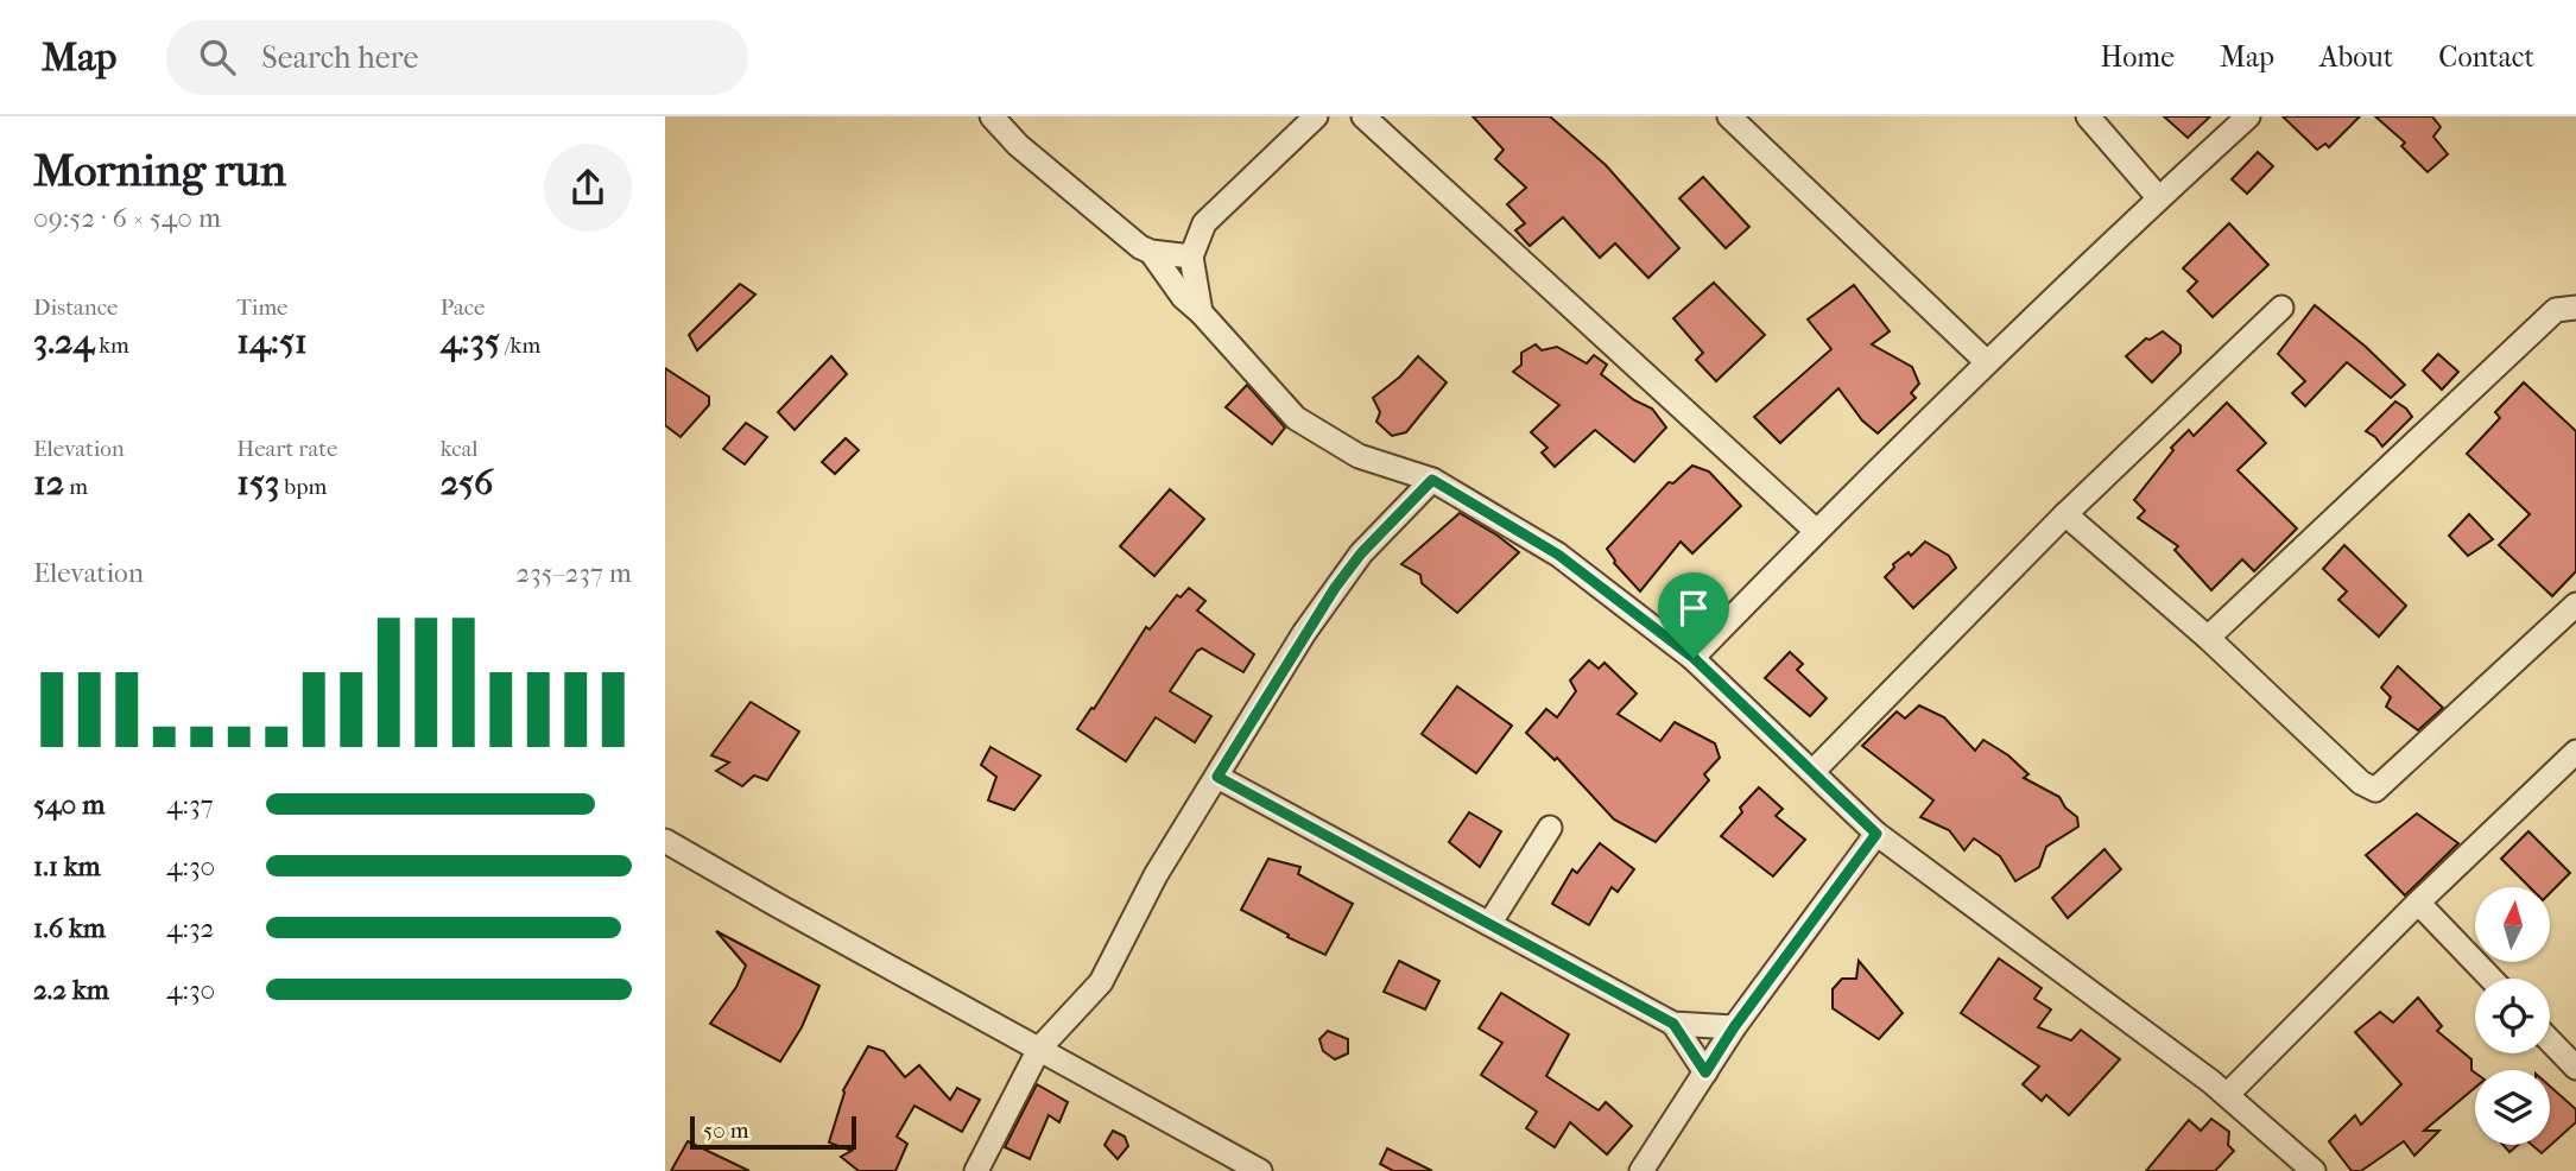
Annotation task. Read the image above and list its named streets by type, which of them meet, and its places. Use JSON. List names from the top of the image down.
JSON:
{
  "scale_bar": "50 m",
  "north": "top",
  "page": {
    "header": "Map",
    "search": "Search here",
    "nav": [
      "Home",
      "Map",
      "About",
      "Contact"
    ],
    "heading": ["Morning run", "09:52 · 6 × 540 m"],
    "stats": [
      ["Distance", "3.24 km"],
      ["Time", "14:51"],
      ["Pace", "4:35 /km"],
      ["Elevation", "12 m"],
      ["Heart rate", "153 bpm"],
      ["kcal", "256"]
    ],
    "chart": ["Elevation", "235–237 m"],
    "list": [
      {
        "name": "540 m",
        "note": "4:37"
      },
      {
        "name": "1.1 km",
        "note": "4:30"
      },
      {
        "name": "1.6 km",
        "note": "4:32"
      },
      {
        "name": "2.2 km",
        "note": "4:30"
      }
    ],
    "scale": "50 m"
  }
}
